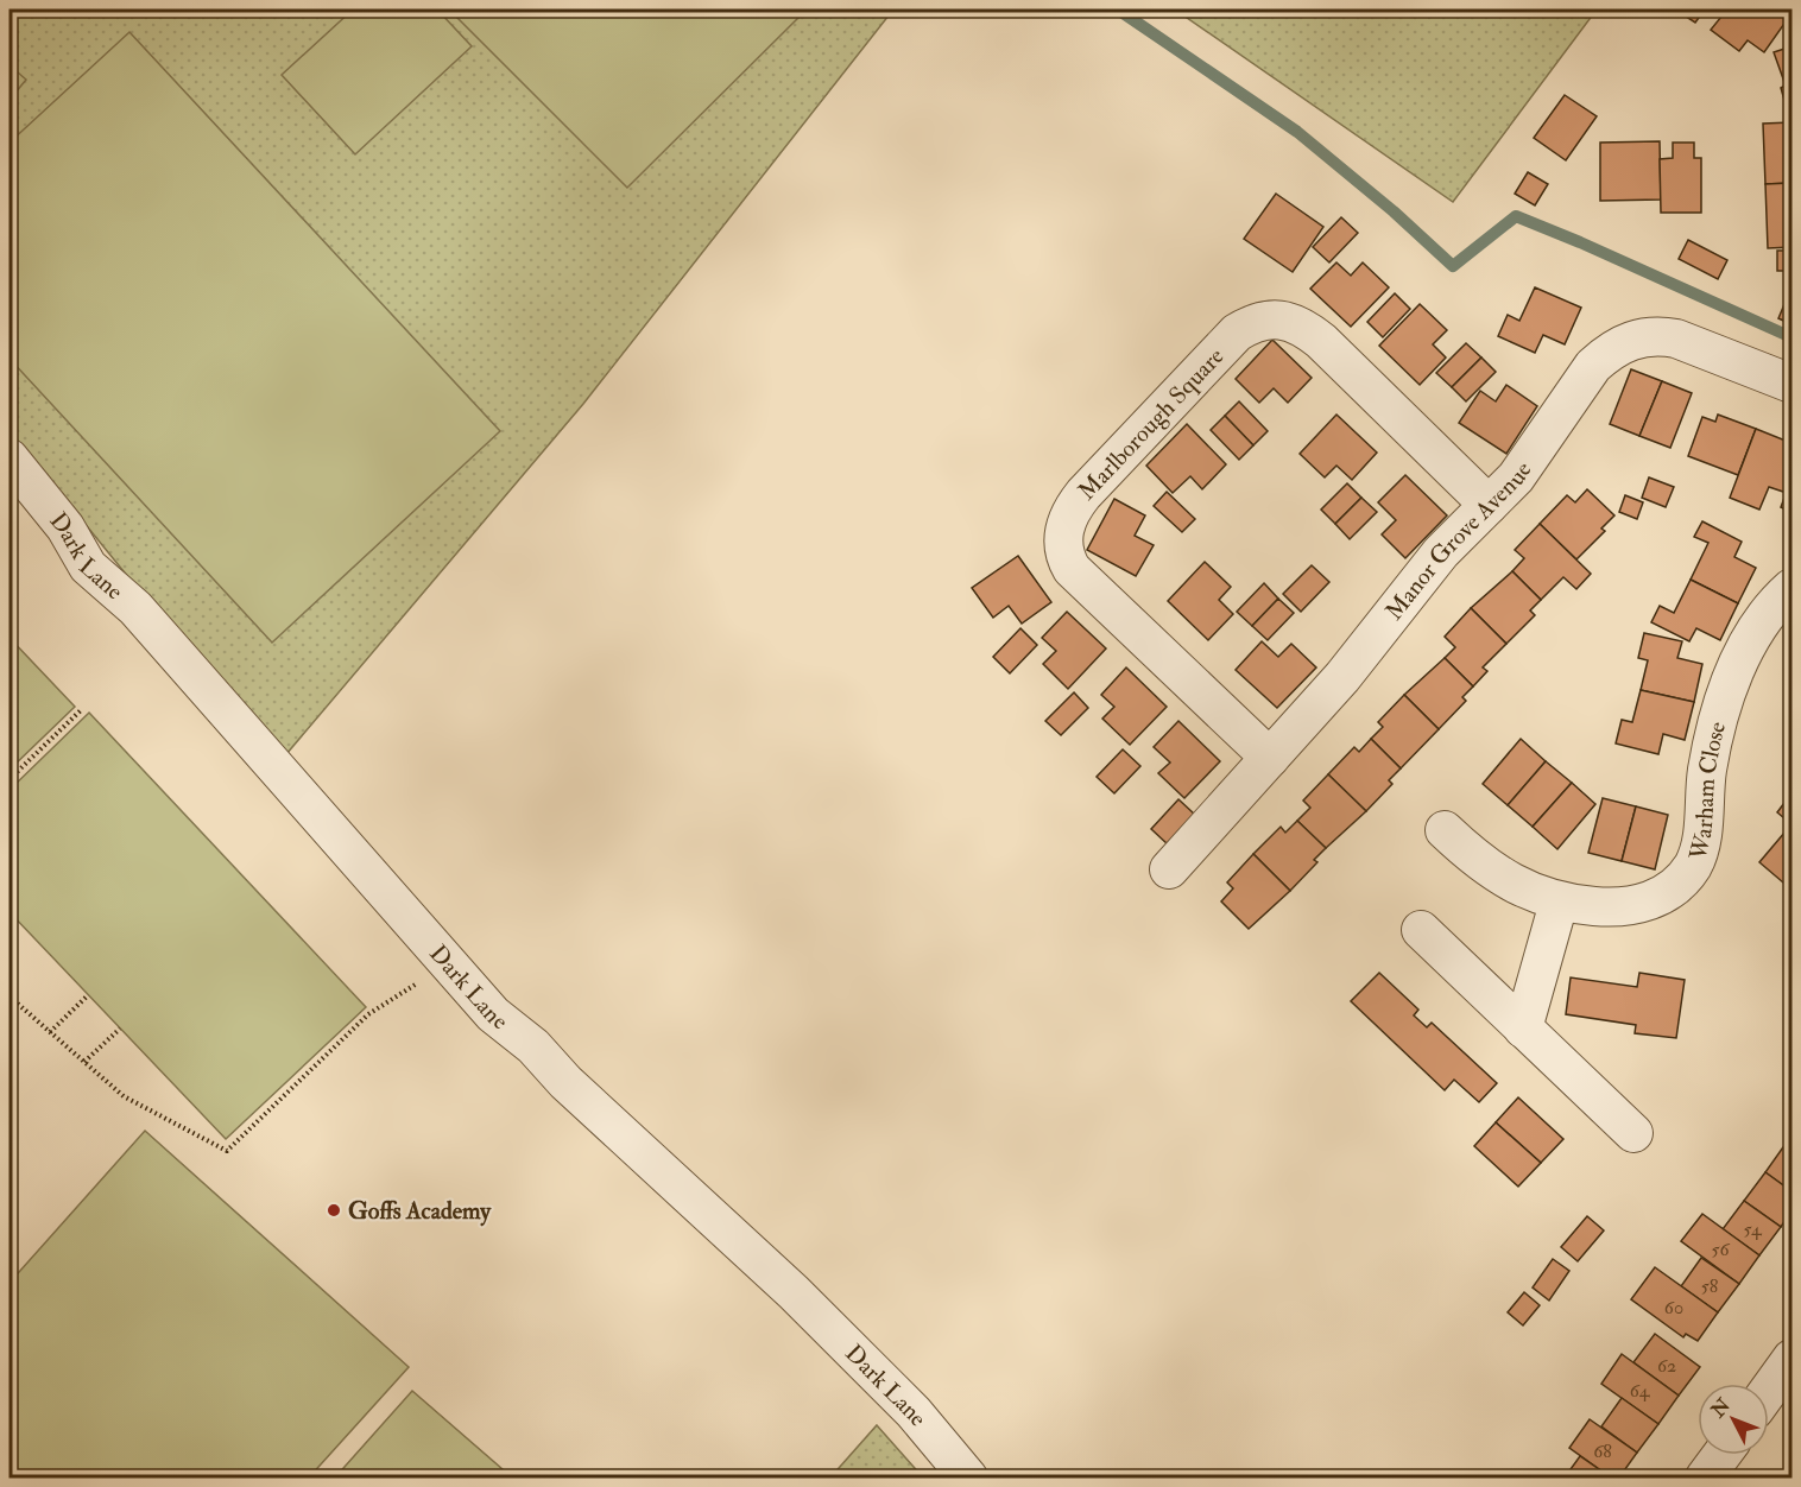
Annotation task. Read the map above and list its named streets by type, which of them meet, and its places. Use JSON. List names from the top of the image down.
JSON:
{
  "streets": {
    "street": [
      "Marlborough Square",
      "Manor Grove Avenue",
      "Dark Lane",
      "Warham Close"
    ]
  },
  "crossings": [
    ["Marlborough Square", "Manor Grove Avenue"]
  ],
  "places": ["Goffs Academy"],
  "house_numbers": [
    "54",
    "56",
    "58",
    "60",
    "62",
    "64",
    "68"
  ],
  "north": "top left"
}
